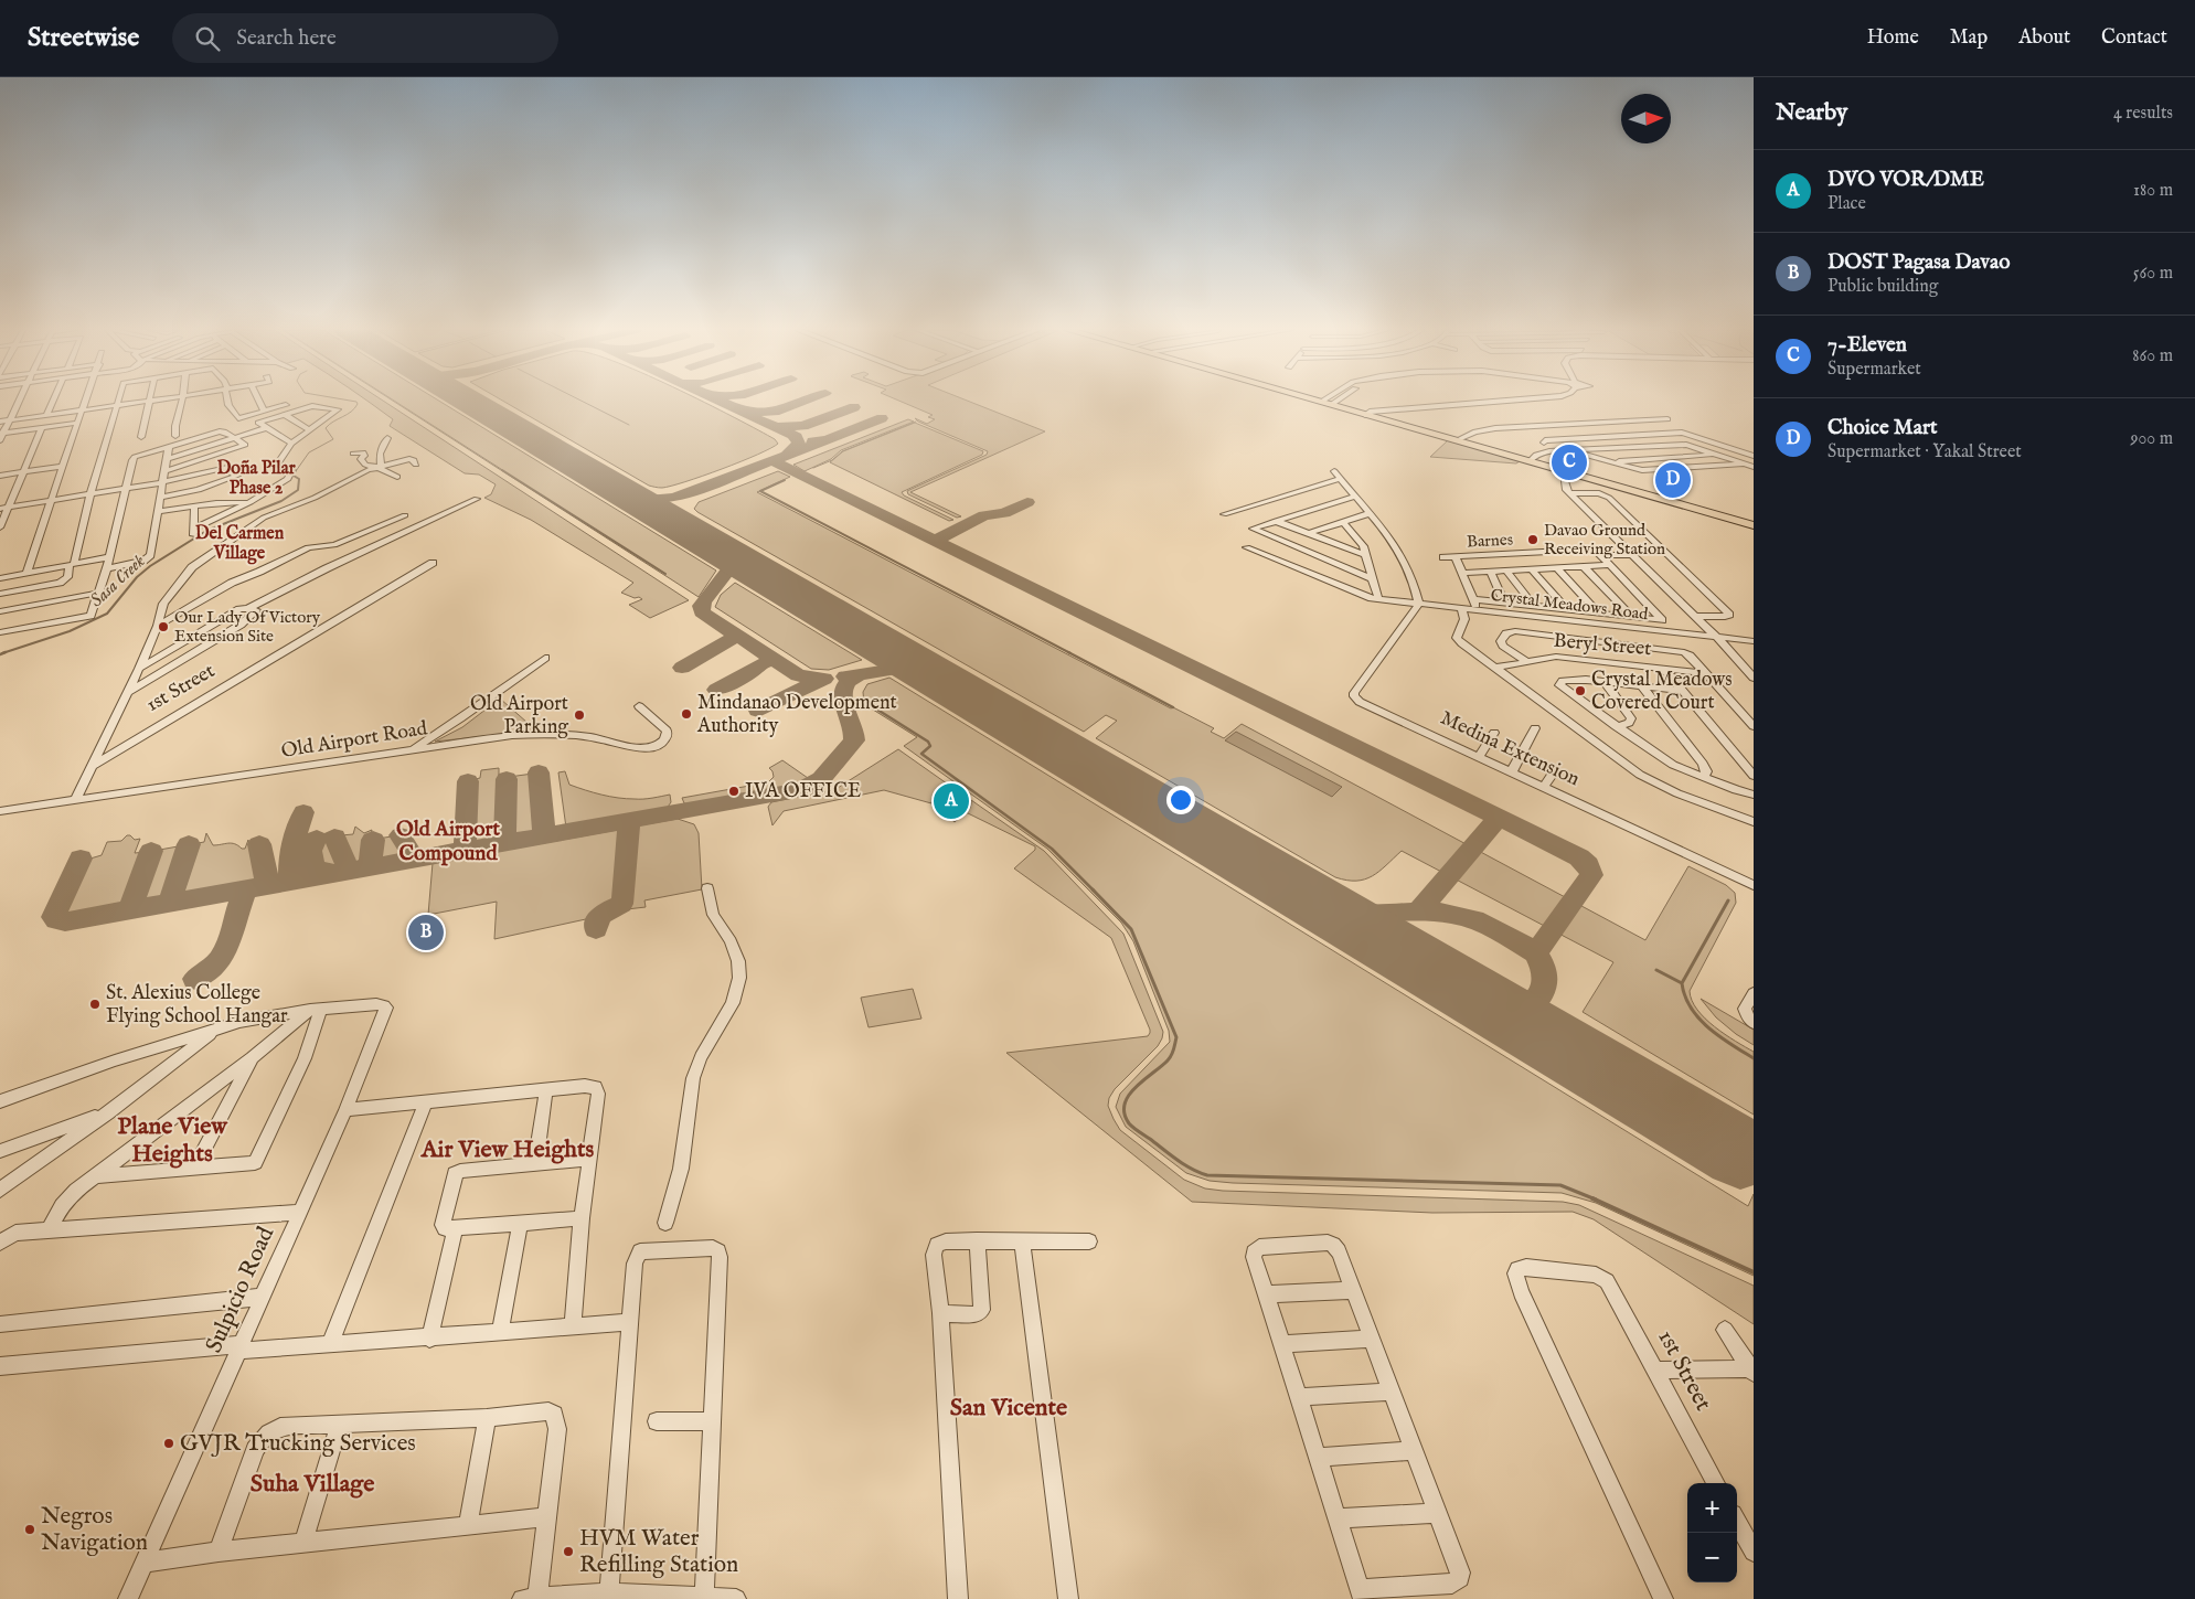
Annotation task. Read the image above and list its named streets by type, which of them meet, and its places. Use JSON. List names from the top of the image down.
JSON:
{
  "streets": {
    "street": [
      "Barnes",
      "Crystal Meadows Road",
      "Beryl Street",
      "1st Street",
      "Old Airport Road",
      "Medina Extension",
      "Sulpicio Road"
    ]
  },
  "crossings": [
    ["Crystal Meadows Road", "Medina Extension"]
  ],
  "districts": [
    "Doña Pilar Phase 2",
    "Del Carmen Village",
    "Old Airport Compound",
    "Plane View Heights",
    "Air View Heights",
    "San Vicente",
    "Suha Village"
  ],
  "water": ["Sasa Creek"],
  "places": [
    "Davao Ground Receiving Station",
    "Our Lady Of Victory Extension Site",
    "Crystal Meadows Covered Court",
    "Mindanao Development Authority",
    "Old Airport Parking",
    "IVA OFFICE",
    "St. Alexius College Flying School Hangar",
    "GVJR Trucking Services",
    "Negros Navigation",
    "HVM Water Refilling Station"
  ],
  "north": "right",
  "page": {
    "header": "Streetwise",
    "search": "Search here",
    "nav": [
      "Home",
      "Map",
      "About",
      "Contact"
    ],
    "heading": ["Nearby", "4 results"],
    "list": [
      {
        "mark": "A",
        "name": "DVO VOR/DME",
        "note": "Place",
        "value": "180 m"
      },
      {
        "mark": "B",
        "name": "DOST Pagasa Davao",
        "note": "Public building",
        "value": "560 m"
      },
      {
        "mark": "C",
        "name": "7-Eleven",
        "note": "Supermarket",
        "value": "860 m"
      },
      {
        "mark": "D",
        "name": "Choice Mart",
        "note": "Supermarket · Yakal Street",
        "value": "900 m"
      }
    ],
    "pins": [
      "C",
      "D",
      "A",
      "B"
    ],
    "map_buttons": ["+", "−"]
  }
}
